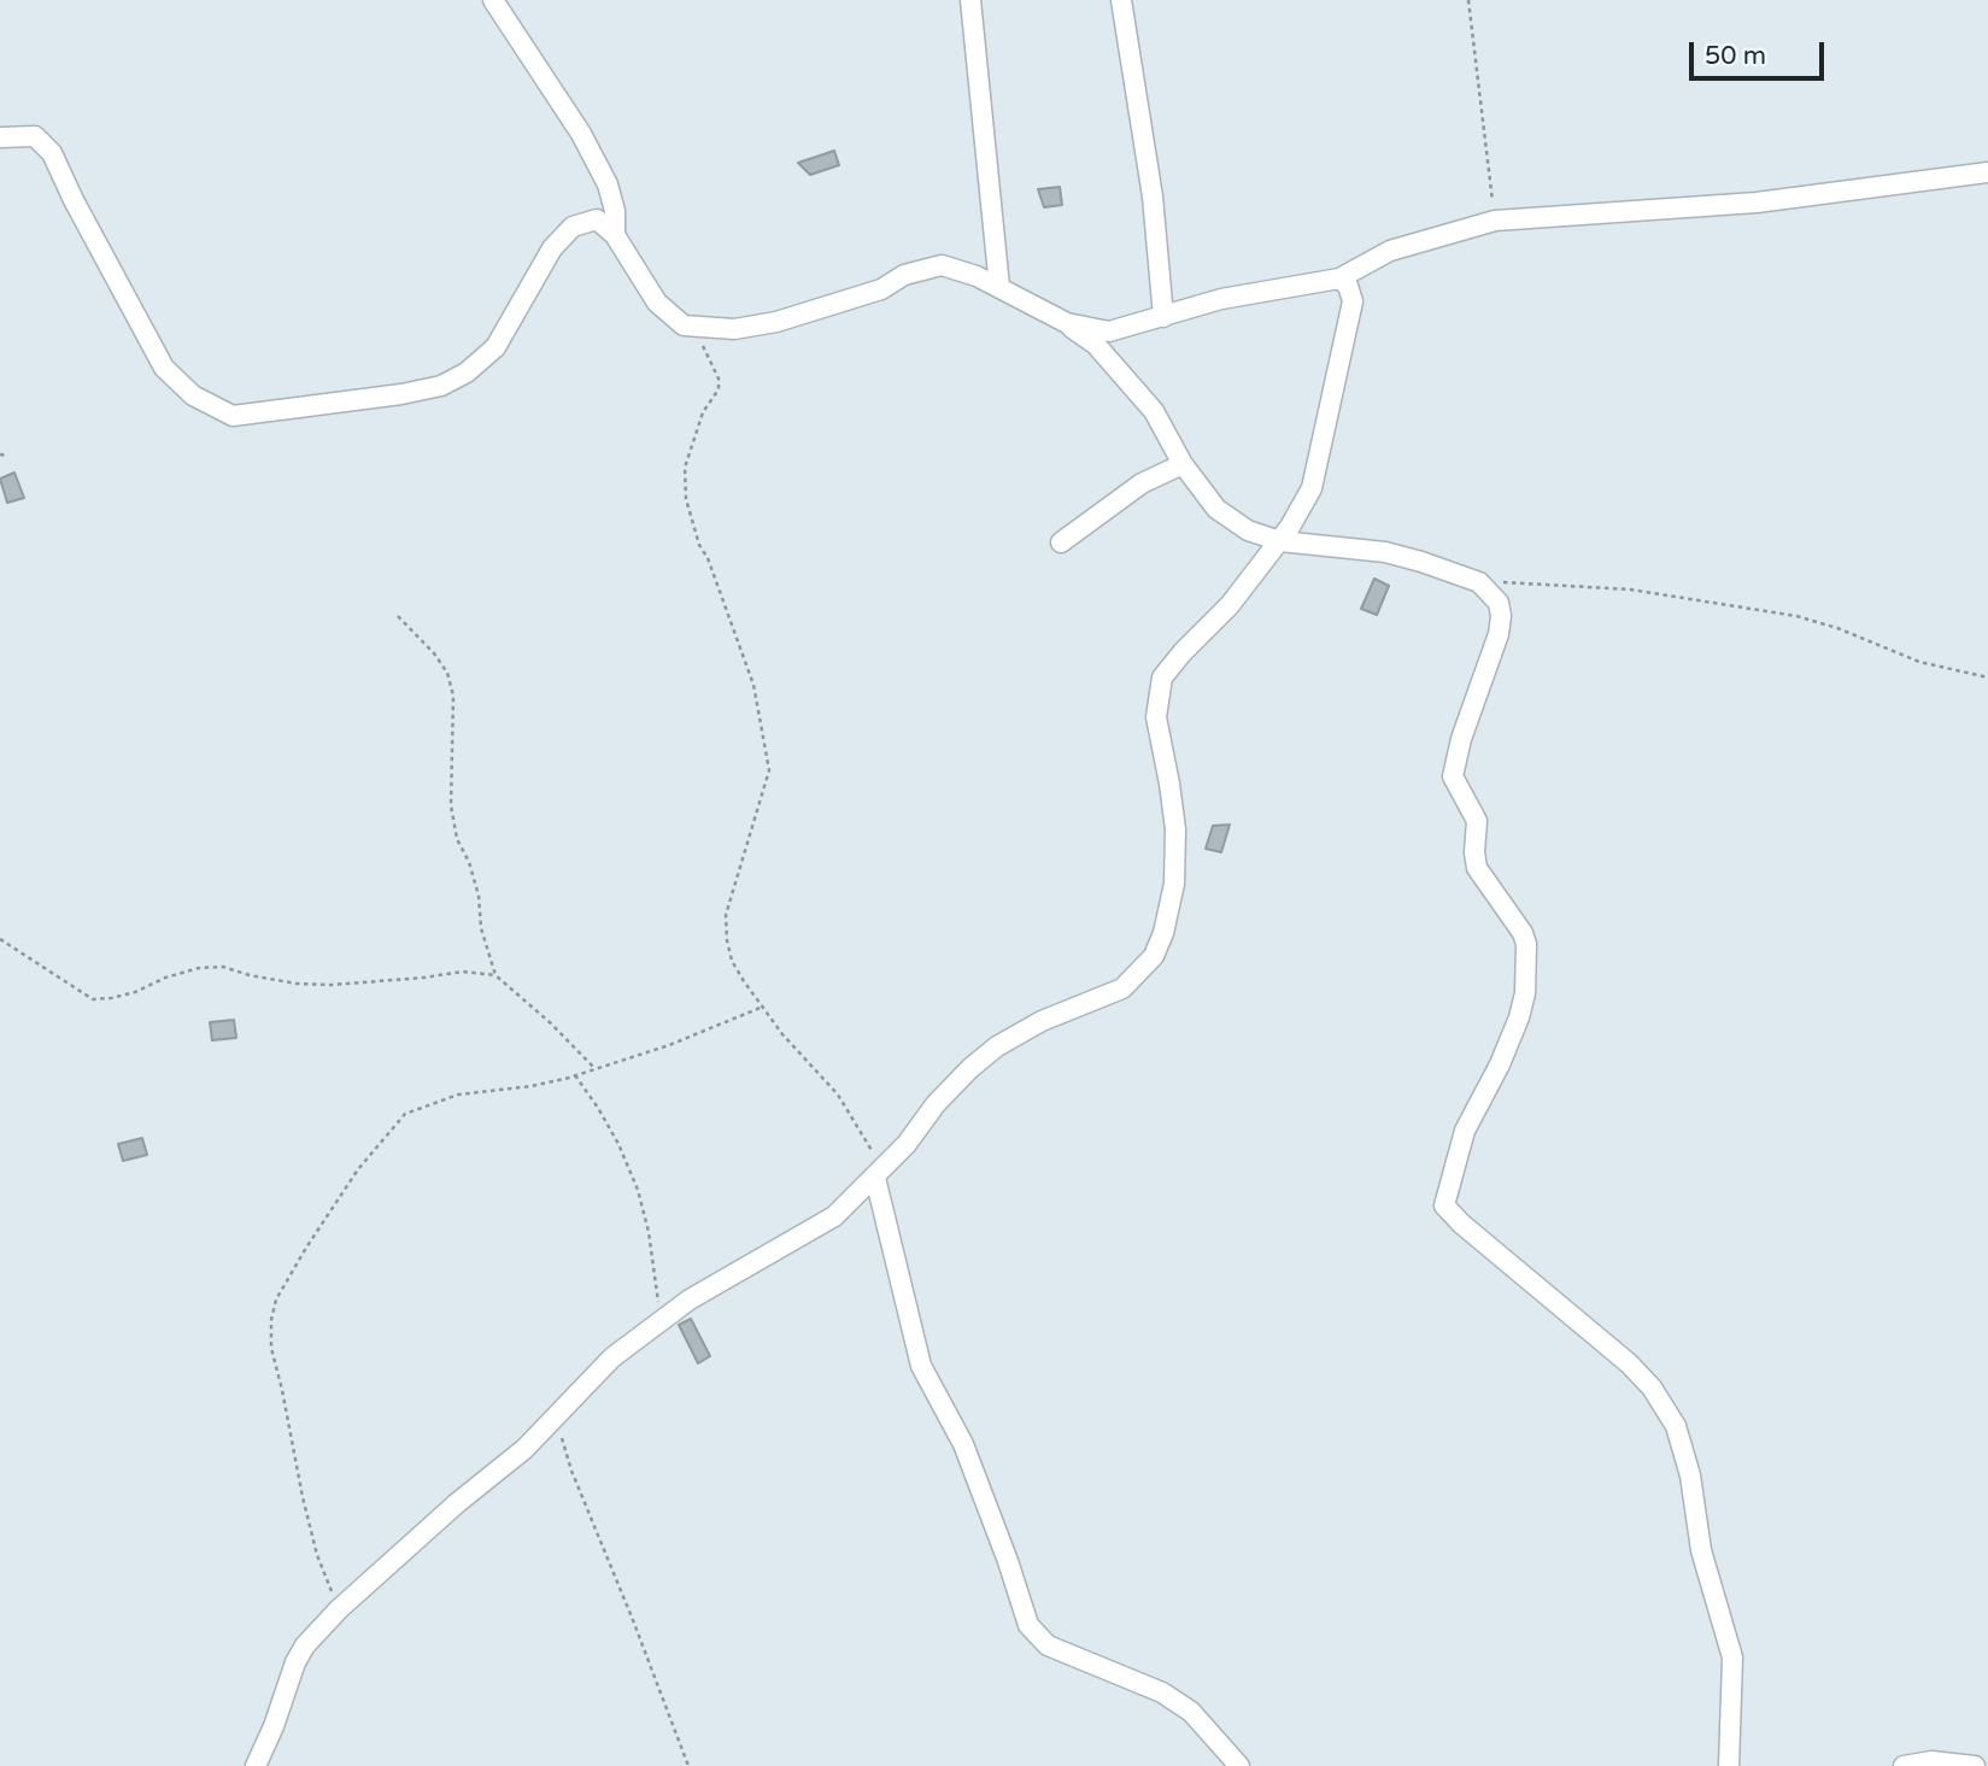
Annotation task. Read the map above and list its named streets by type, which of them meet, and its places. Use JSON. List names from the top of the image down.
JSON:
{
  "scale_bar": "50 m"
}
